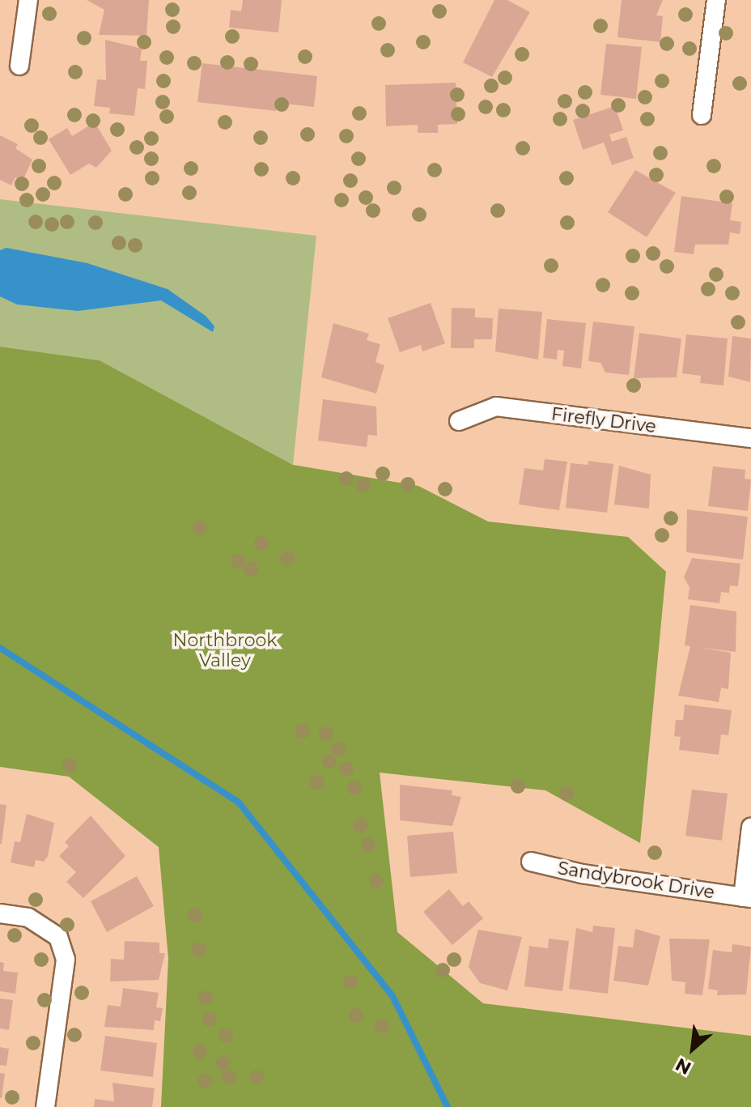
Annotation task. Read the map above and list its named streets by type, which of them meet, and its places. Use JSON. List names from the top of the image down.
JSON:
{
  "streets": {
    "street": ["Firefly Drive", "Sandybrook Drive"]
  },
  "parks": ["Northbrook Valley"],
  "north": "bottom left"
}
